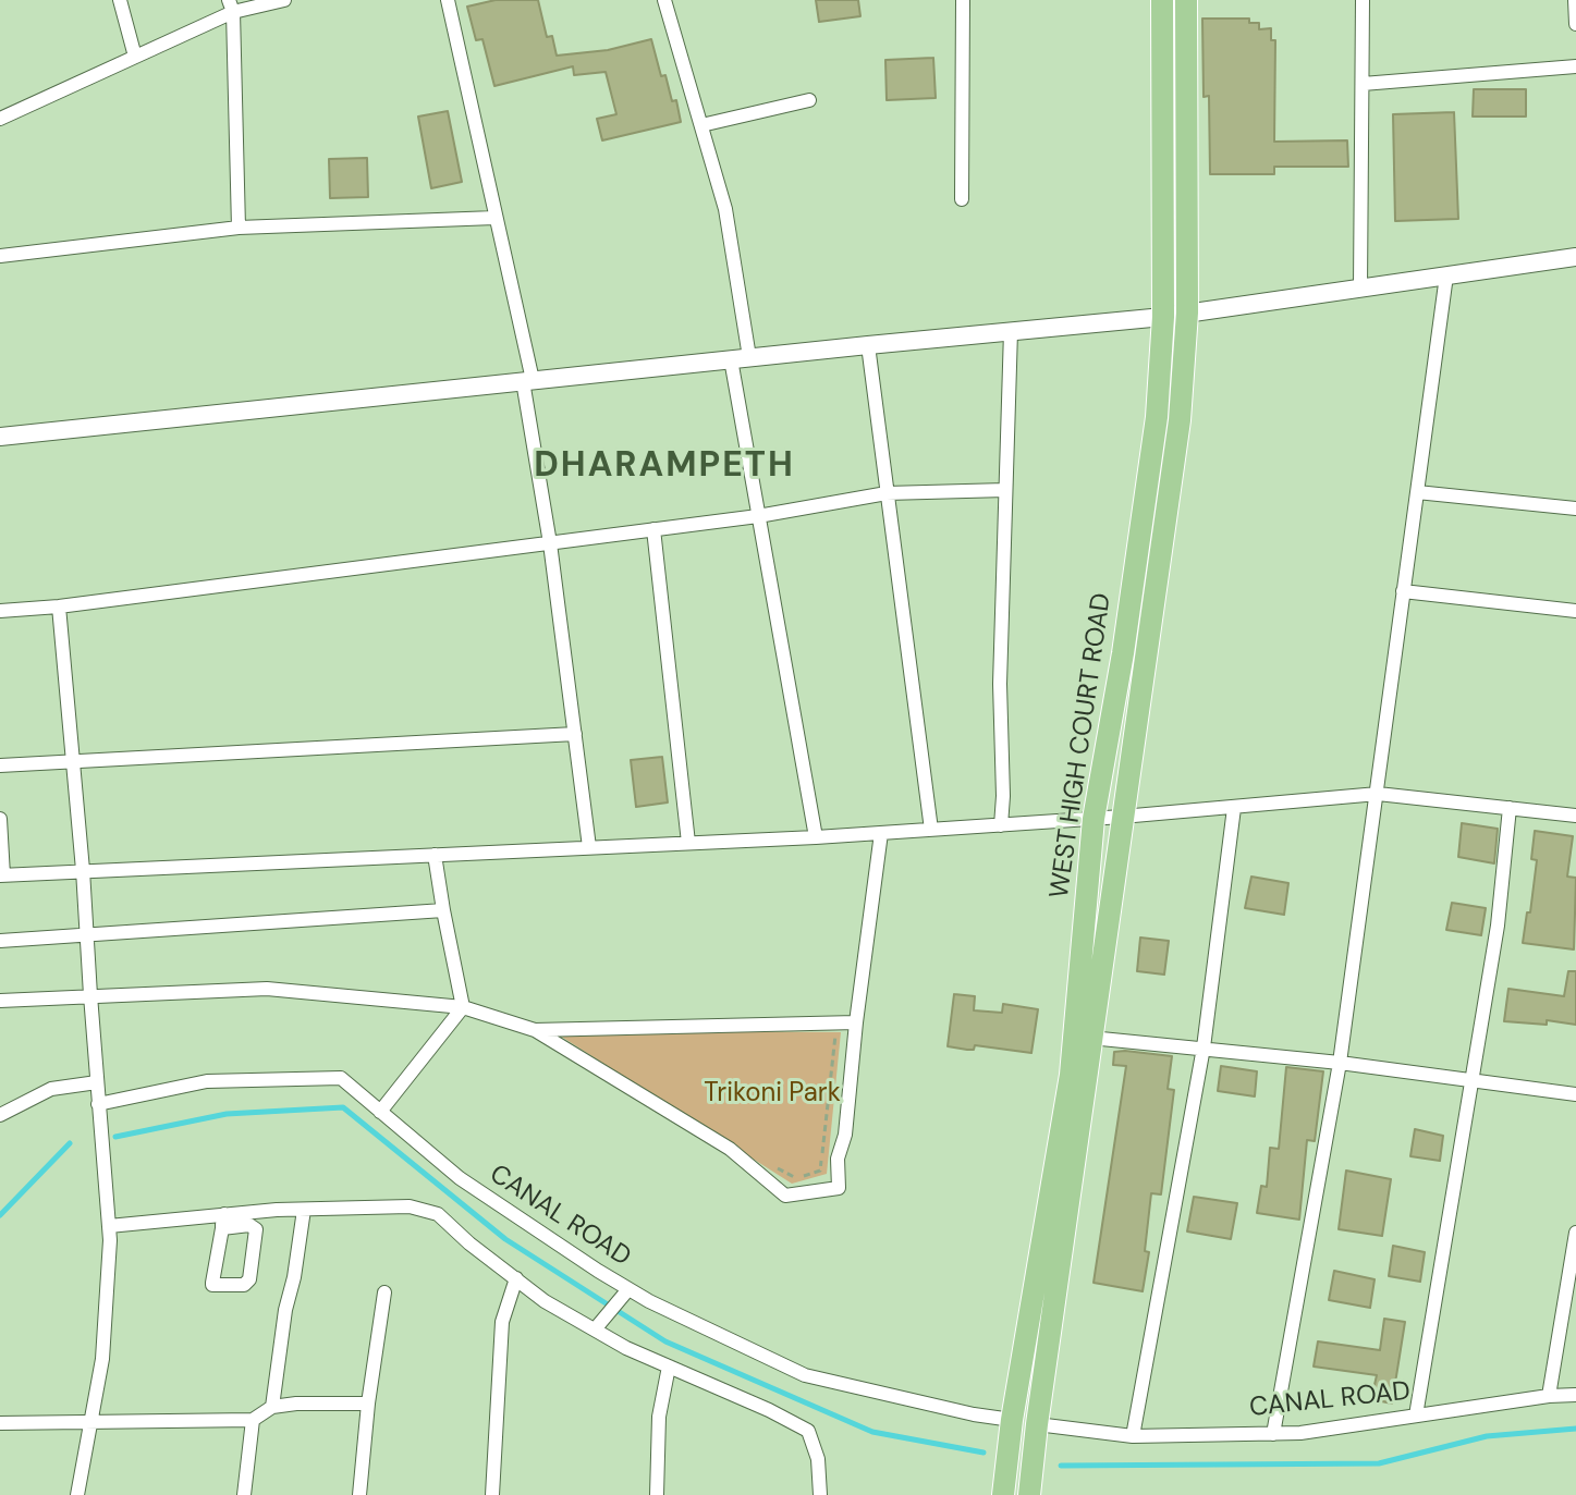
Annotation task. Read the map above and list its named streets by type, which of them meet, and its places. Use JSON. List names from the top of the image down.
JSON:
{
  "streets": {
    "main road": ["WEST HIGH COURT ROAD"],
    "street": ["CANAL ROAD"]
  },
  "crossings": [
    ["WEST HIGH COURT ROAD", "CANAL ROAD"]
  ],
  "districts": ["DHARAMPETH"],
  "parks": ["Trikoni Park"]
}
